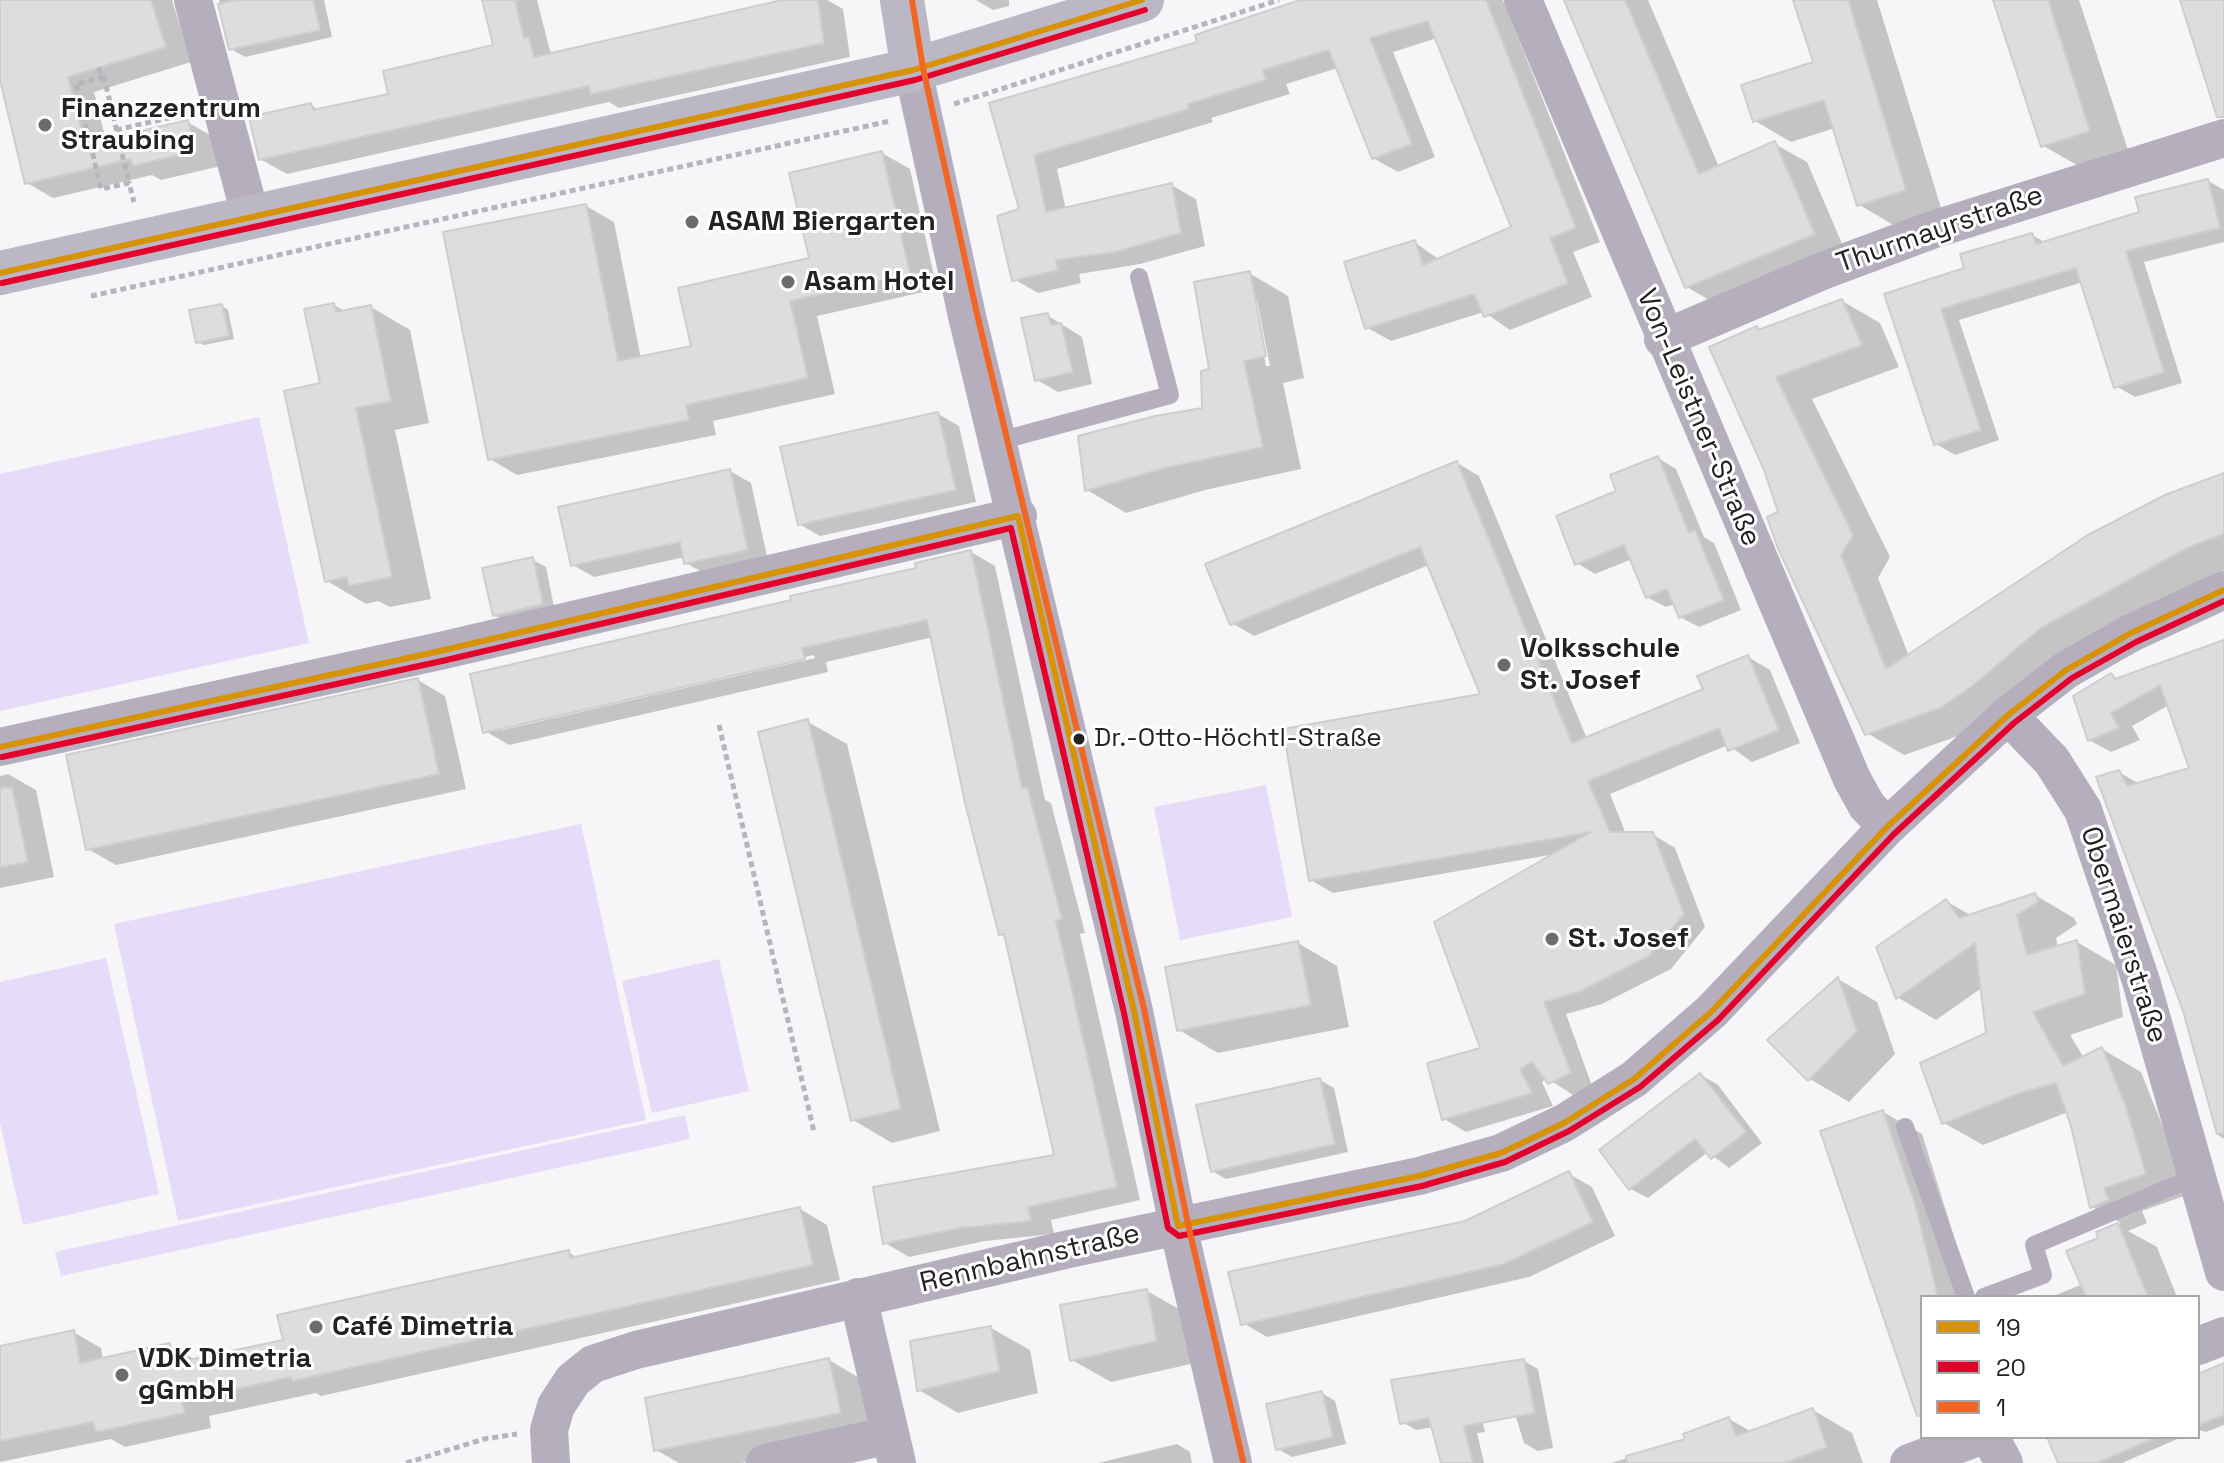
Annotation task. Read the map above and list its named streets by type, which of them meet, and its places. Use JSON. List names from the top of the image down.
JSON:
{
  "streets": {
    "street": [
      "Thurmayrstraße",
      "Von-Leistner-Straße",
      "Obermaierstraße",
      "Rennbahnstraße"
    ]
  },
  "crossings": [
    ["Thurmayrstraße", "Von-Leistner-Straße"],
    ["Von-Leistner-Straße", "Rennbahnstraße"],
    ["Obermaierstraße", "Rennbahnstraße"]
  ],
  "places": [
    "Finanzzentrum Straubing",
    "ASAM Biergarten",
    "Asam Hotel",
    "Volksschule St. Josef",
    "Dr.-Otto-Höchtl-Straße",
    "St. Josef",
    "Café Dimetria",
    "VDK Dimetria gGmbH"
  ],
  "lines": ["transit line 19", "transit line 1", "transit line 20"],
  "legend": ["19", "20", "1"]
}
